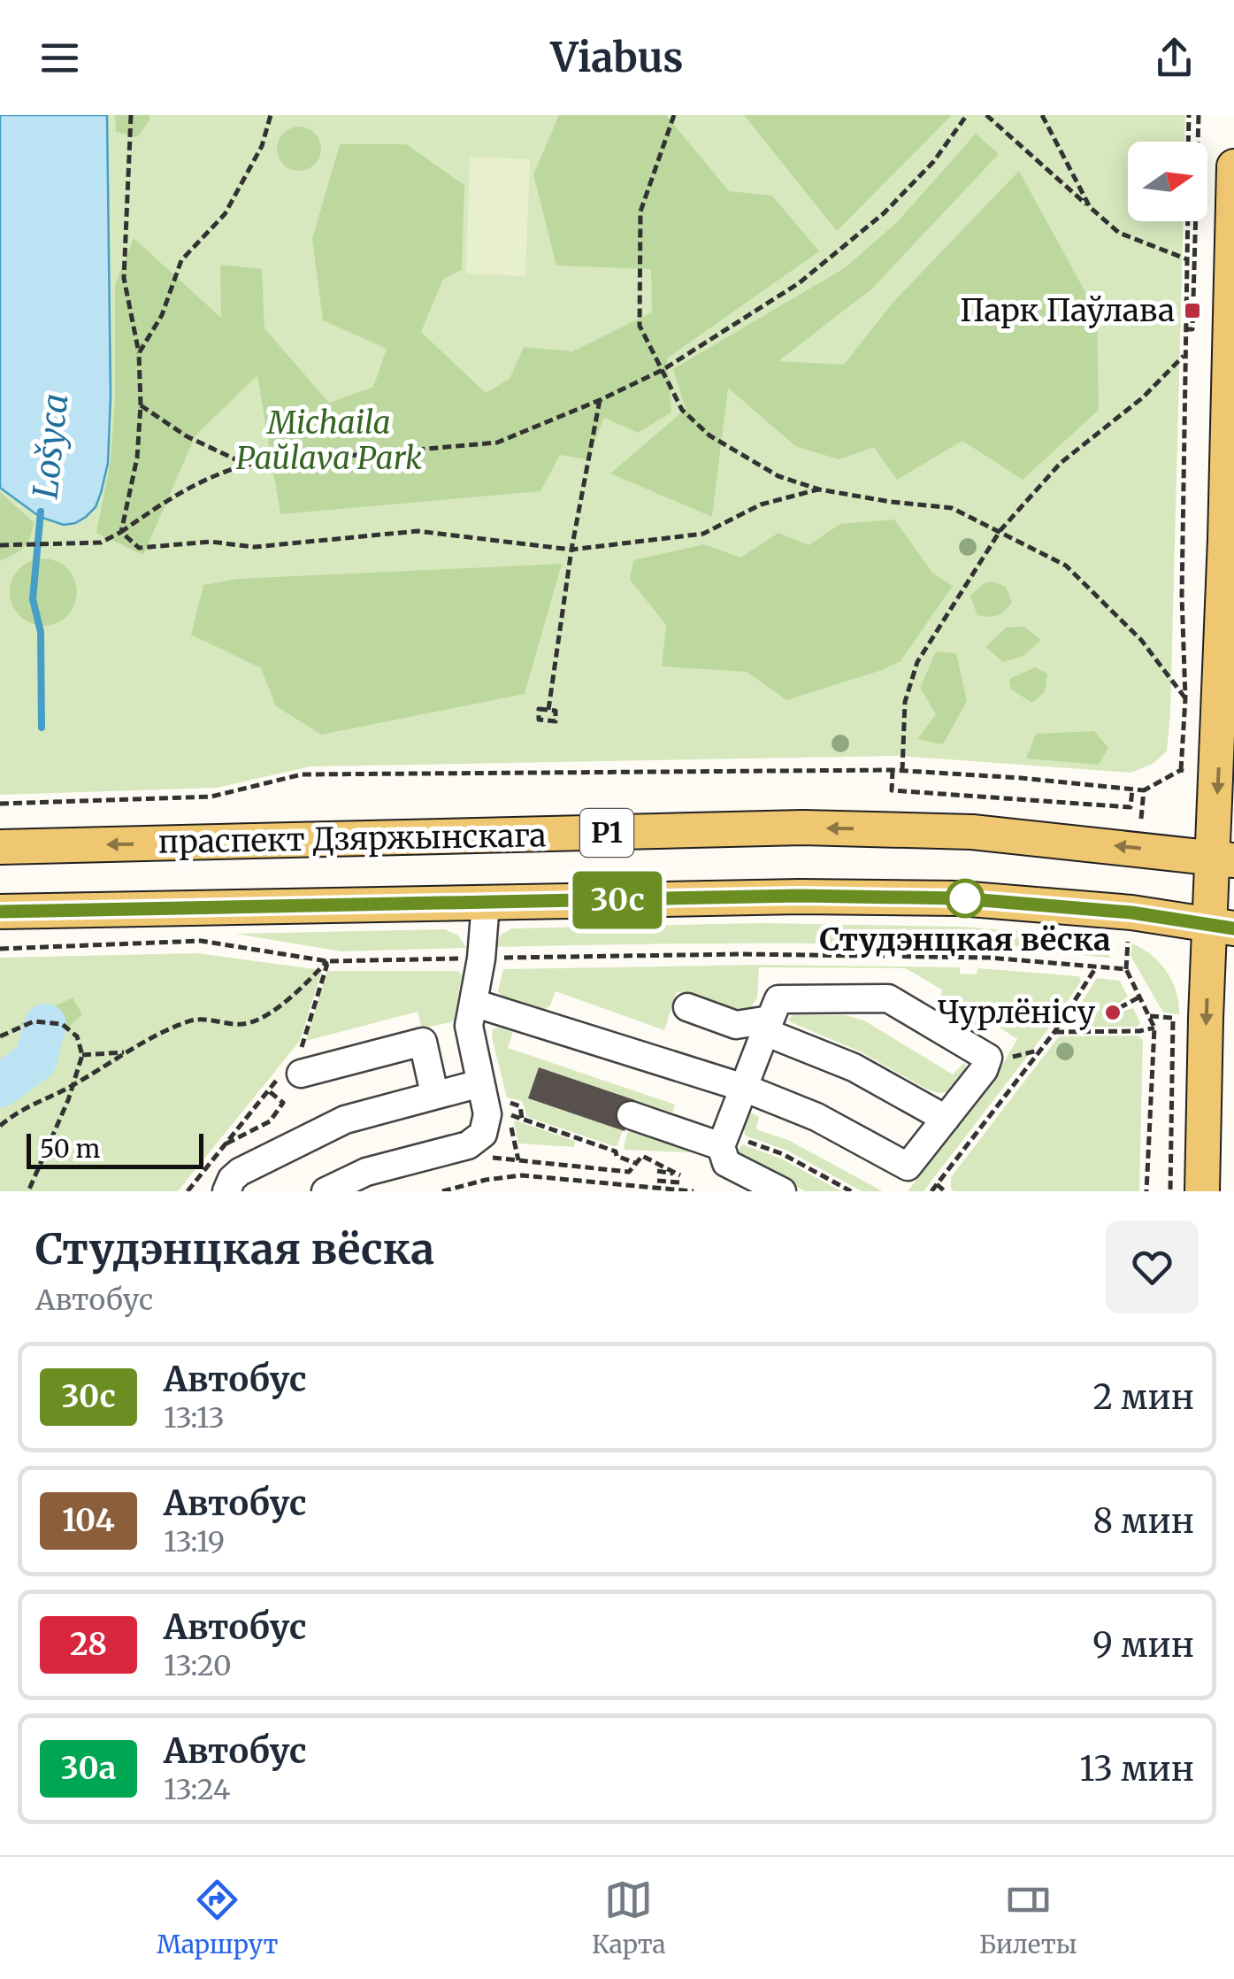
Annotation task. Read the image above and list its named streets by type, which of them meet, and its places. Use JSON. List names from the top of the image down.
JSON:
{
  "streets": {
    "main road": ["Р1", "праспект Дзяржынскага"]
  },
  "water": ["Lošyca"],
  "parks": ["Michaila Paŭlava Park"],
  "places": {
    "transit": ["Парк Паўлава"],
    "other": ["Студэнцкая вёска", "Чурлёнісу"]
  },
  "lines": ["bus line 30с"],
  "scale_bar": "50 m",
  "north": "right",
  "page": {
    "header": "Viabus",
    "on_map": "30с",
    "scale": "50 m",
    "heading": ["Студэнцкая вёска", "Автобус"],
    "list": [
      {
        "mark": "30с",
        "name": "Автобус",
        "note": "13:13",
        "value": "2 мин"
      },
      {
        "mark": "104",
        "name": "Автобус",
        "note": "13:19",
        "value": "8 мин"
      },
      {
        "mark": "28",
        "name": "Автобус",
        "note": "13:20",
        "value": "9 мин"
      },
      {
        "mark": "30а",
        "name": "Автобус",
        "note": "13:24",
        "value": "13 мин"
      }
    ],
    "tabs": ["Маршрут", "Карта", "Билеты"]
  }
}
